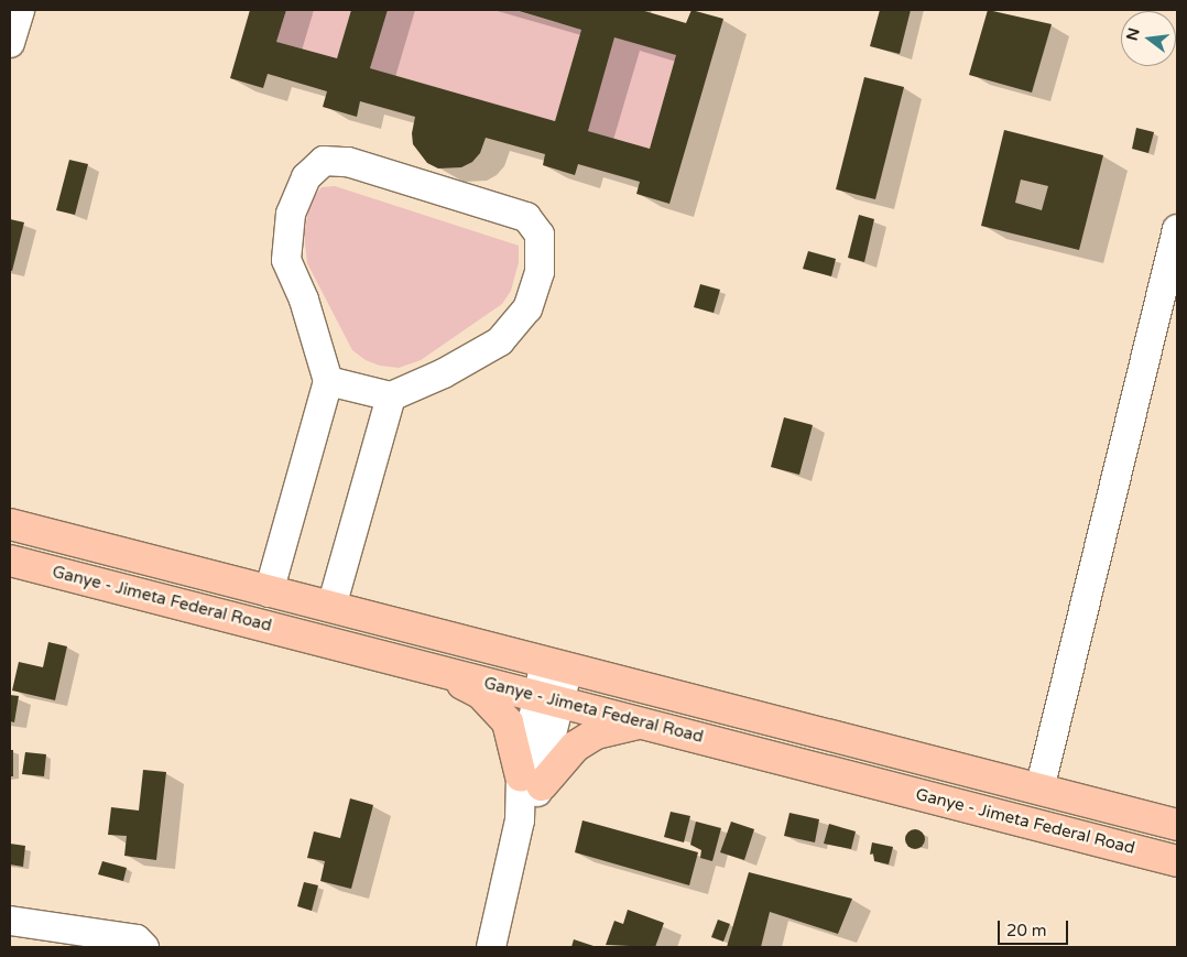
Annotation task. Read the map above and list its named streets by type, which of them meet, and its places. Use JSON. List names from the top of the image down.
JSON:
{
  "streets": {
    "main road": ["Ganye - Jimeta Federal Road"]
  },
  "scale_bar": "20 m",
  "north": "left"
}
